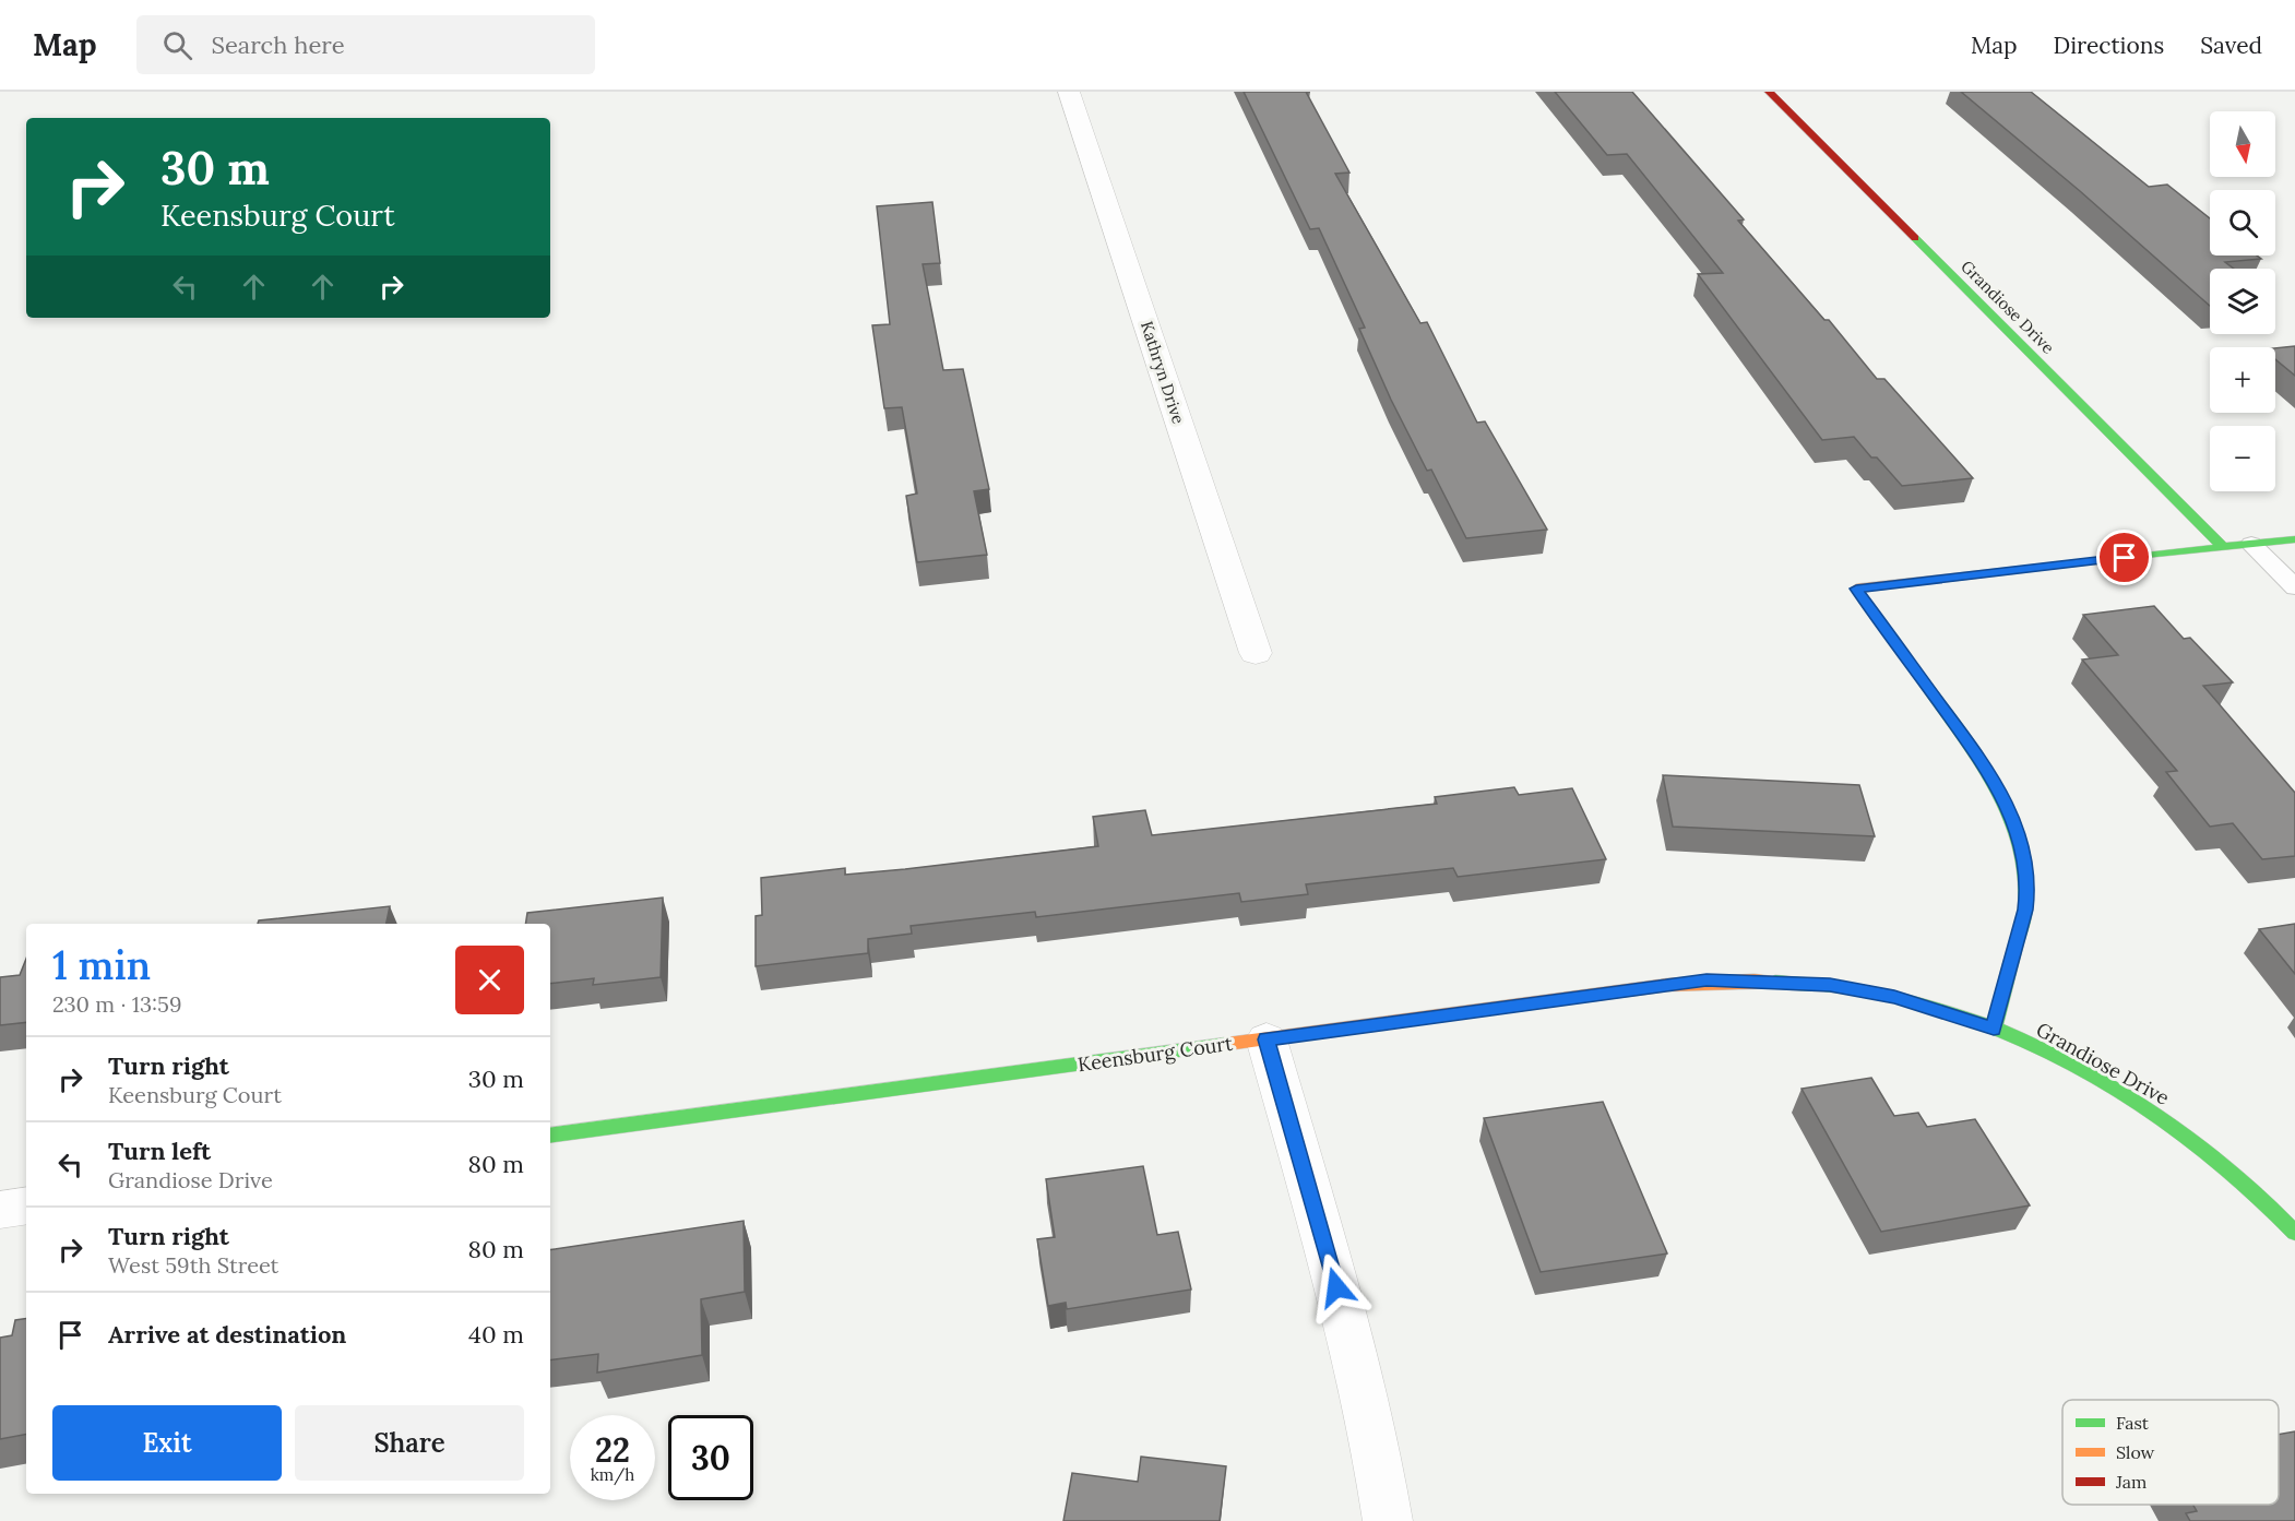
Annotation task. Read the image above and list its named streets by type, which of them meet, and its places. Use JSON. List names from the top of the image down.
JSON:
{
  "streets": {
    "street": ["Grandiose Drive", "Kathryn Drive", "Keensburg Court"]
  },
  "crossings": [
    ["Grandiose Drive", "Keensburg Court"]
  ],
  "legend": ["Fast", "Slow", "Jam"],
  "north": "bottom",
  "page": {
    "header": "Map",
    "search": "Search here",
    "nav": ["Map", "Directions", "Saved"],
    "map_buttons": ["+", "−"],
    "turn": ["30 m", "Keensburg Court"],
    "heading": ["1 min", "230 m · 13:59"],
    "list": [
      {
        "name": "Turn right",
        "note": "Keensburg Court",
        "value": "30 m"
      },
      {
        "name": "Turn left",
        "note": "Grandiose Drive",
        "value": "80 m"
      },
      {
        "name": "Turn right",
        "note": "West 59th Street",
        "value": "80 m"
      },
      {
        "name": "Arrive at destination",
        "value": "40 m"
      }
    ],
    "buttons": ["Exit", "Share"],
    "speed": "22 km/h",
    "limit": "30"
  }
}
